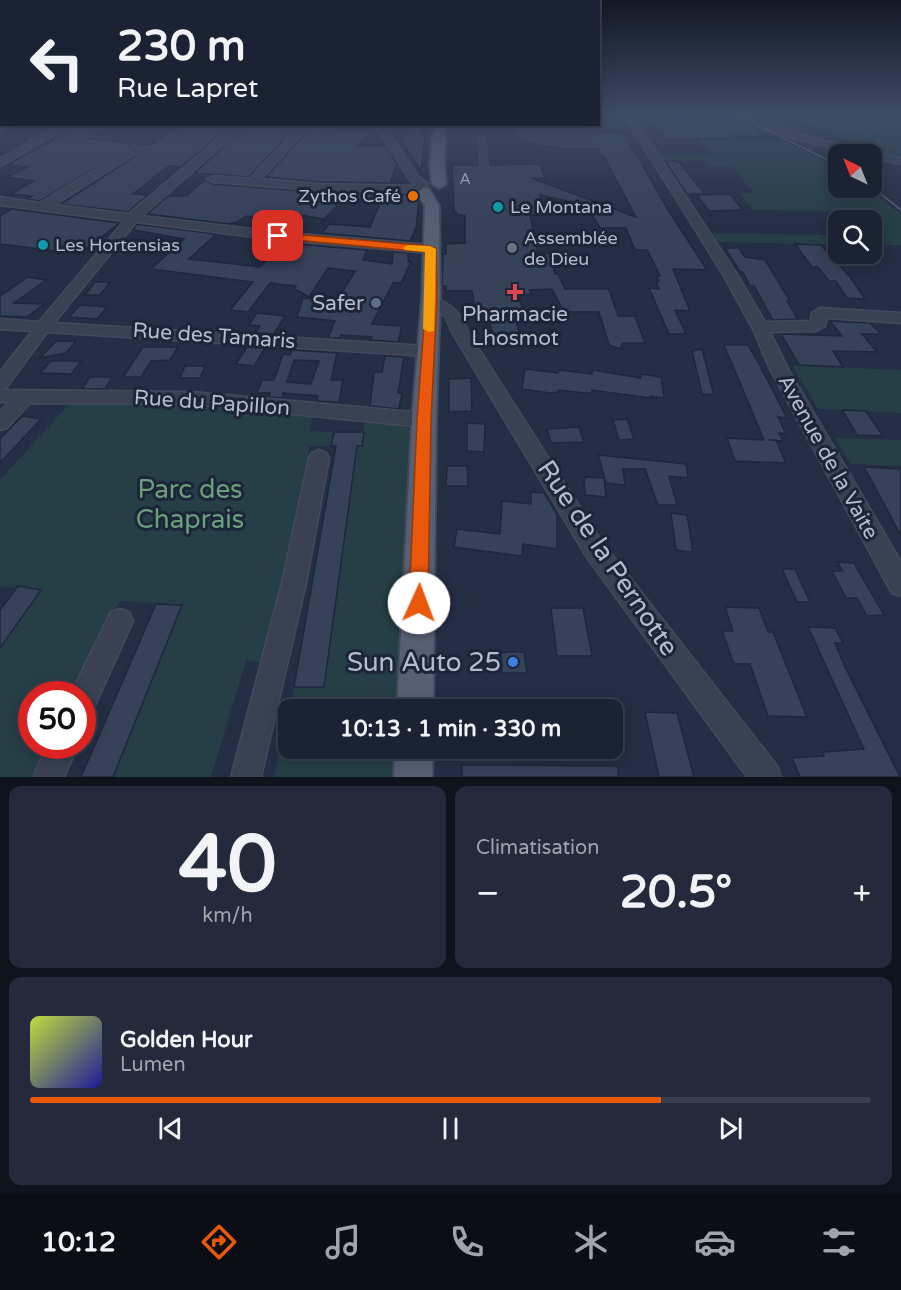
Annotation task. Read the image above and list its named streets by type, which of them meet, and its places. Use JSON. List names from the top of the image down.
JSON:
{
  "streets": {
    "street": [
      "Rue des Tamaris",
      "Rue du Papillon",
      "Avenue de la Vaite",
      "Rue de la Pernotte"
    ]
  },
  "parks": ["Parc des Chaprais"],
  "places": {
    "other": [
      "Zythos Café",
      "Le Montana",
      "Les Hortensias",
      "Assemblée de Dieu",
      "Safer",
      "Sun Auto 25"
    ],
    "health": ["Pharmacie Lhosmot"]
  },
  "house_numbers": ["A"],
  "north": "top left",
  "page": {
    "turn": ["230 m", "Rue Lapret"],
    "limit": "50",
    "trip": "10:13 · 1 min · 330 m",
    "tile": [
      ["40", "km/h"],
      "Climatisation"
    ],
    "heat": ["−", "20.5°", "+"],
    "song": ["Golden Hour", "Lumen"],
    "tabs": "10:12"
  }
}
